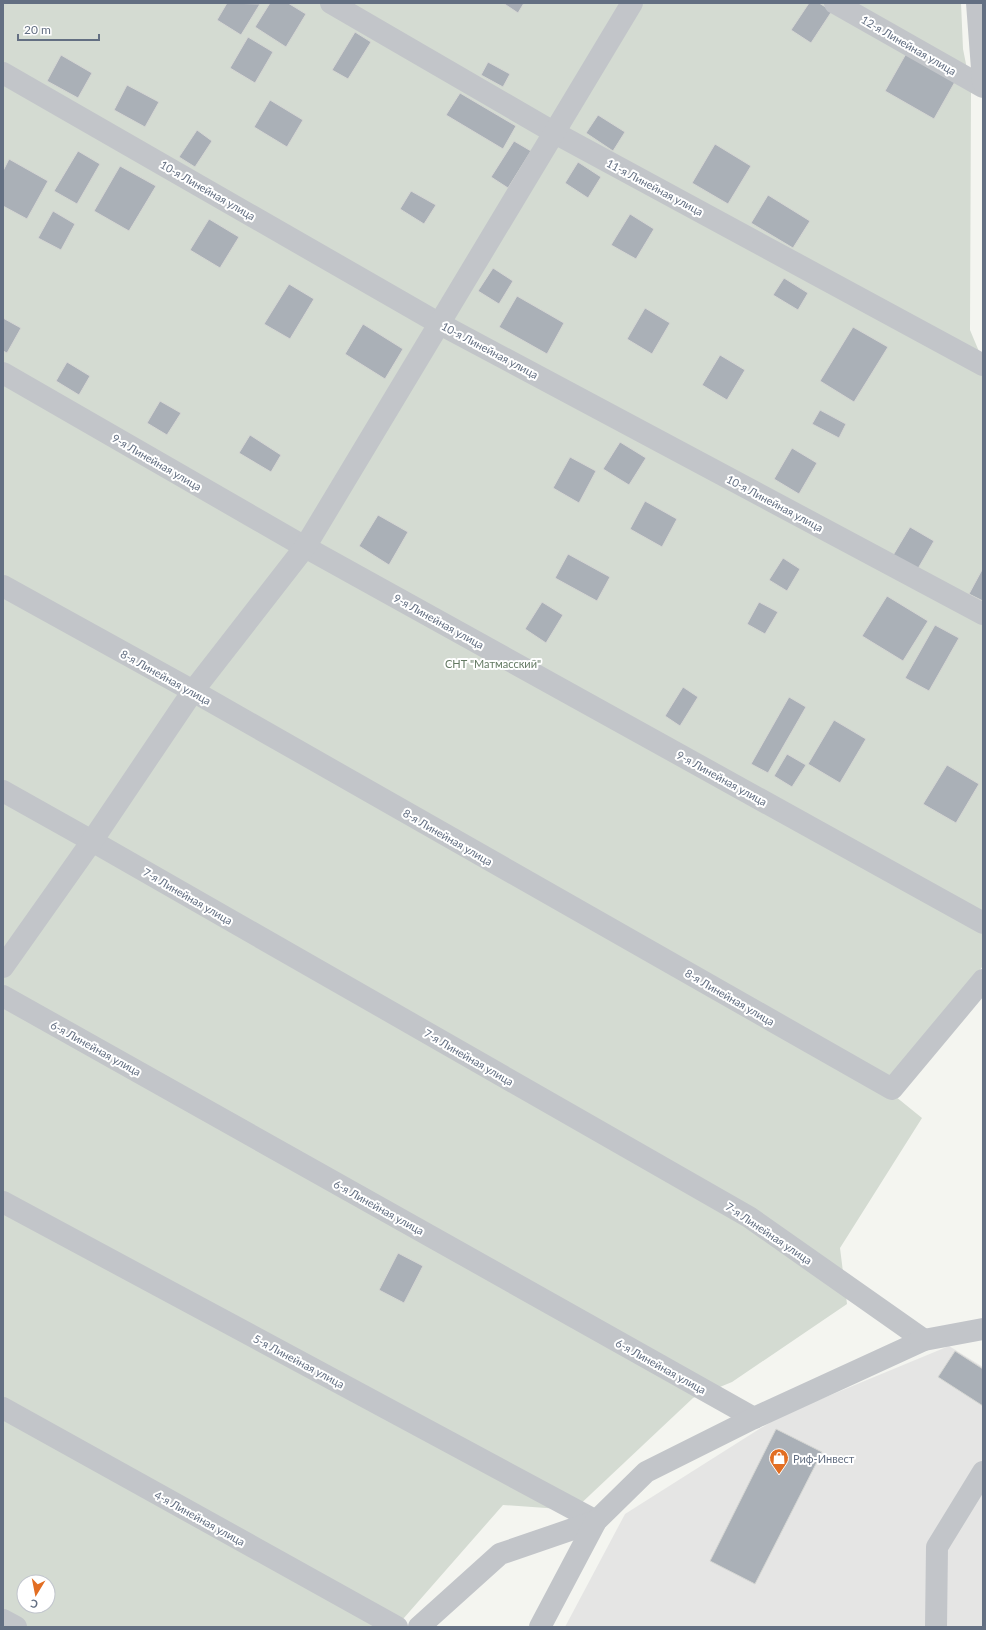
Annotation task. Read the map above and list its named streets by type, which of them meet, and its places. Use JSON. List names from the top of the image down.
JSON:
{
  "streets": {
    "street": [
      "12-я Линейная улица",
      "11-я Линейная улица",
      "10-я Линейная улица",
      "9-я Линейная улица",
      "8-я Линейная улица",
      "7-я Линейная улица",
      "6-я Линейная улица",
      "5-я Линейная улица",
      "4-я Линейная улица"
    ]
  },
  "parks": ["СНТ \"Матмасский\""],
  "places": {
    "shop": ["Риф-Инвест"]
  },
  "scale_bar": "20 m",
  "north": "bottom"
}
